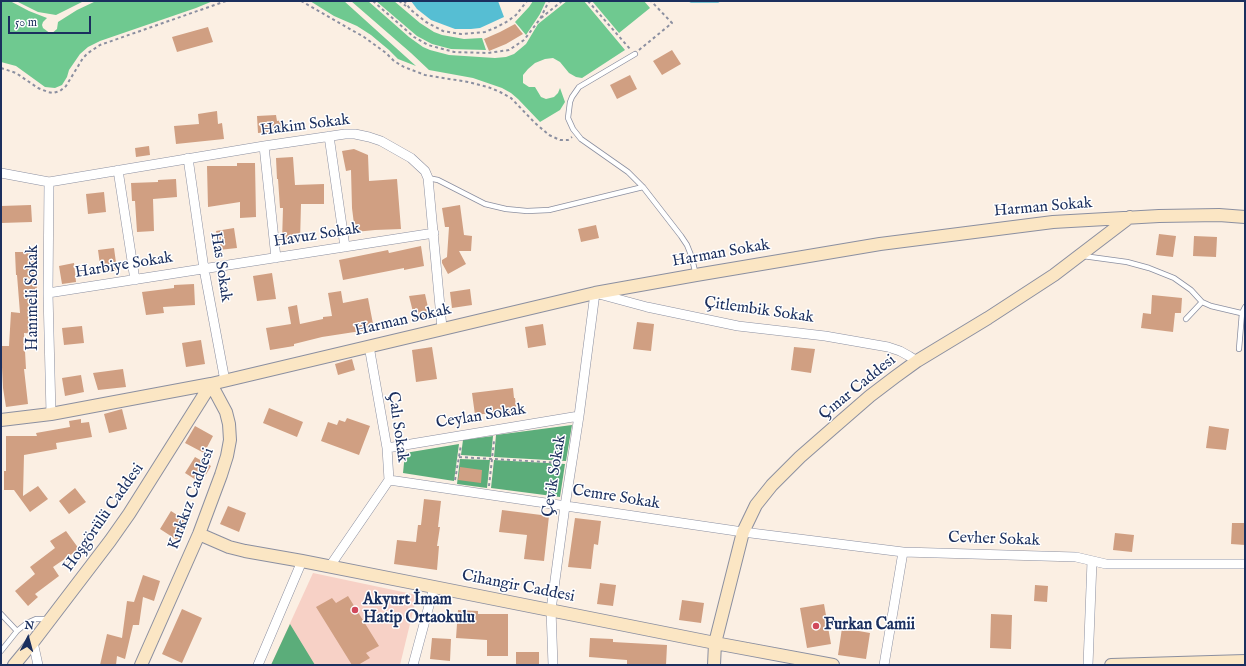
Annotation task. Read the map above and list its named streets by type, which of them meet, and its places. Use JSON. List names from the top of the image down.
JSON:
{
  "streets": {
    "street": [
      "Hakim Sokak",
      "Harman Sokak",
      "Havuz Sokak",
      "Harbiye Sokak",
      "Has Sokak",
      "Hanımeli Sokak",
      "Çitlembik Sokak",
      "Çınar Caddesi",
      "Ceylan Sokak",
      "Çalı Sokak",
      "Çevik Sokak",
      "Cemre Sokak",
      "Kırkkız Caddesi",
      "Hoşgörülü Caddesi",
      "Cevher Sokak",
      "Cihangir Caddesi"
    ]
  },
  "crossings": [
    ["Hakim Sokak", "Has Sokak"],
    ["Hakim Sokak", "Hanımeli Sokak"],
    ["Harman Sokak", "Has Sokak"],
    ["Harman Sokak", "Çitlembik Sokak"],
    ["Harman Sokak", "Çınar Caddesi"],
    ["Harman Sokak", "Çalı Sokak"],
    ["Harman Sokak", "Çevik Sokak"],
    ["Harman Sokak", "Kırkkız Caddesi"],
    ["Harman Sokak", "Hoşgörülü Caddesi"],
    ["Havuz Sokak", "Harbiye Sokak"],
    ["Havuz Sokak", "Has Sokak"],
    ["Harbiye Sokak", "Has Sokak"],
    ["Harbiye Sokak", "Hanımeli Sokak"],
    ["Çitlembik Sokak", "Çınar Caddesi"],
    ["Çitlembik Sokak", "Çevik Sokak"],
    ["Çınar Caddesi", "Cemre Sokak"],
    ["Çınar Caddesi", "Cevher Sokak"],
    ["Çınar Caddesi", "Cihangir Caddesi"],
    ["Ceylan Sokak", "Çalı Sokak"],
    ["Ceylan Sokak", "Çevik Sokak"],
    ["Çalı Sokak", "Cemre Sokak"],
    ["Çalı Sokak", "Cihangir Caddesi"],
    ["Çevik Sokak", "Cemre Sokak"],
    ["Çevik Sokak", "Cihangir Caddesi"],
    ["Cemre Sokak", "Cevher Sokak"],
    ["Kırkkız Caddesi", "Hoşgörülü Caddesi"],
    ["Kırkkız Caddesi", "Cihangir Caddesi"]
  ],
  "places": ["Akyurt İmam Hatip Ortaokulu", "Furkan Camii"],
  "scale_bar": "50 m",
  "north": "top"
}
